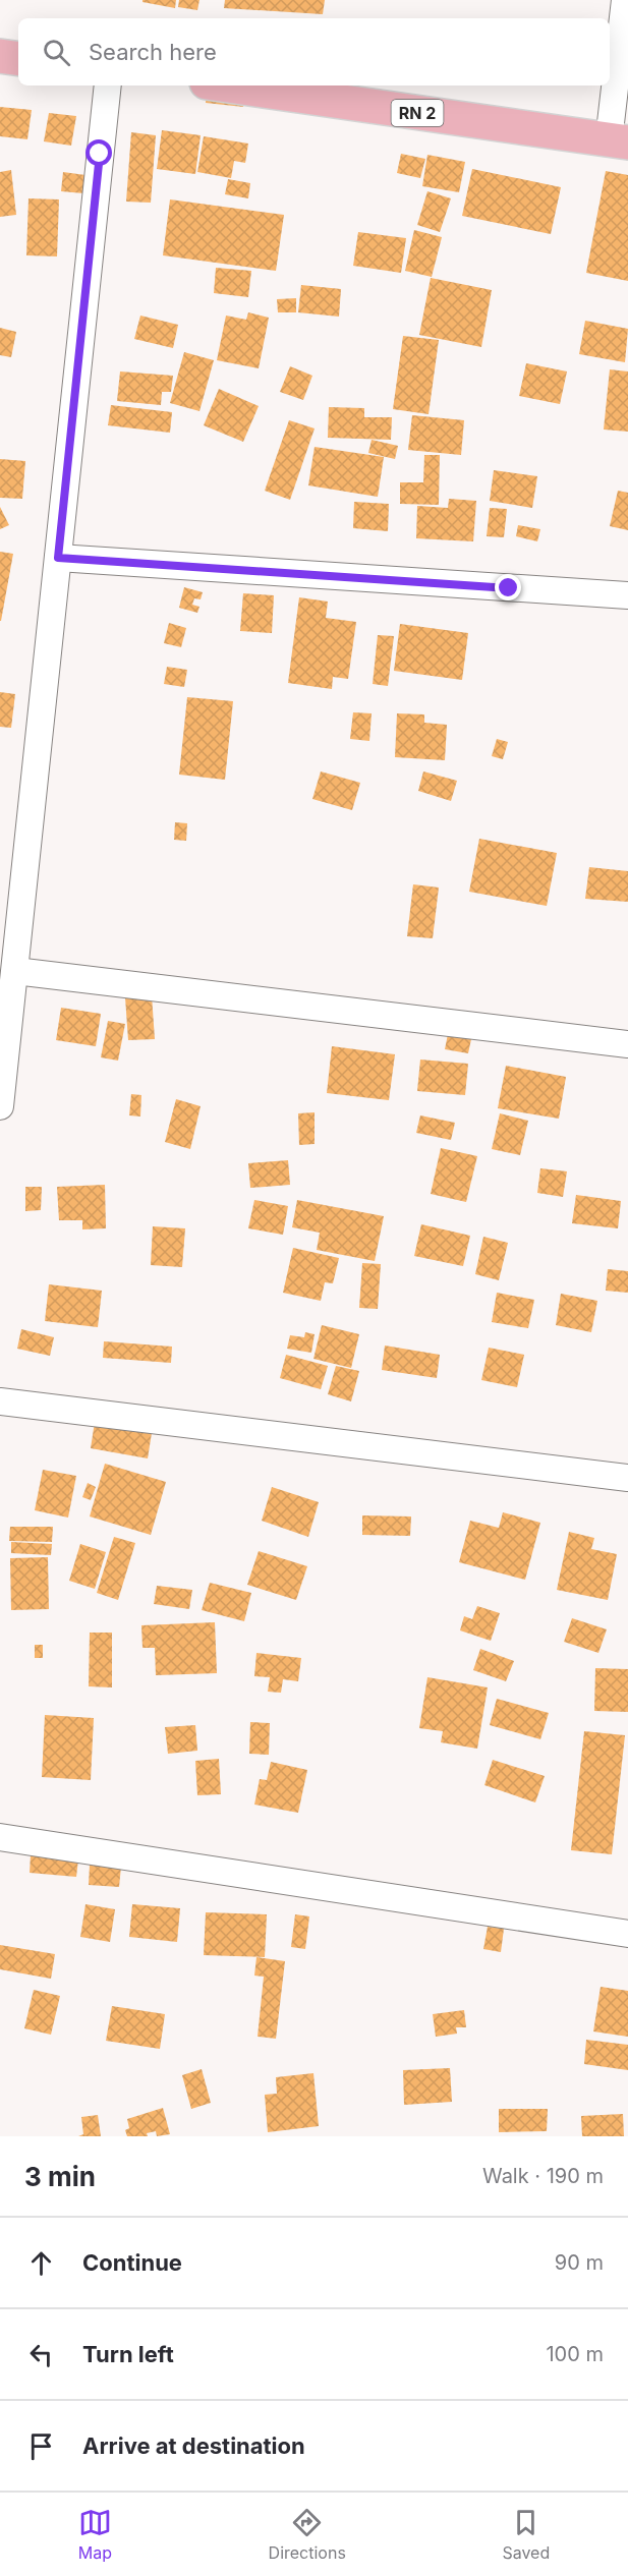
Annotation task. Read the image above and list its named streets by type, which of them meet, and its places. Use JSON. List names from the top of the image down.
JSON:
{
  "streets": {
    "main road": ["RN 2"]
  },
  "page": {
    "search": "Search here",
    "heading": ["3 min", "Walk · 190 m"],
    "list": [
      ["Continue", "90 m"],
      ["Turn left", "100 m"],
      "Arrive at destination"
    ],
    "nav": ["Map", "Directions", "Saved"]
  }
}
